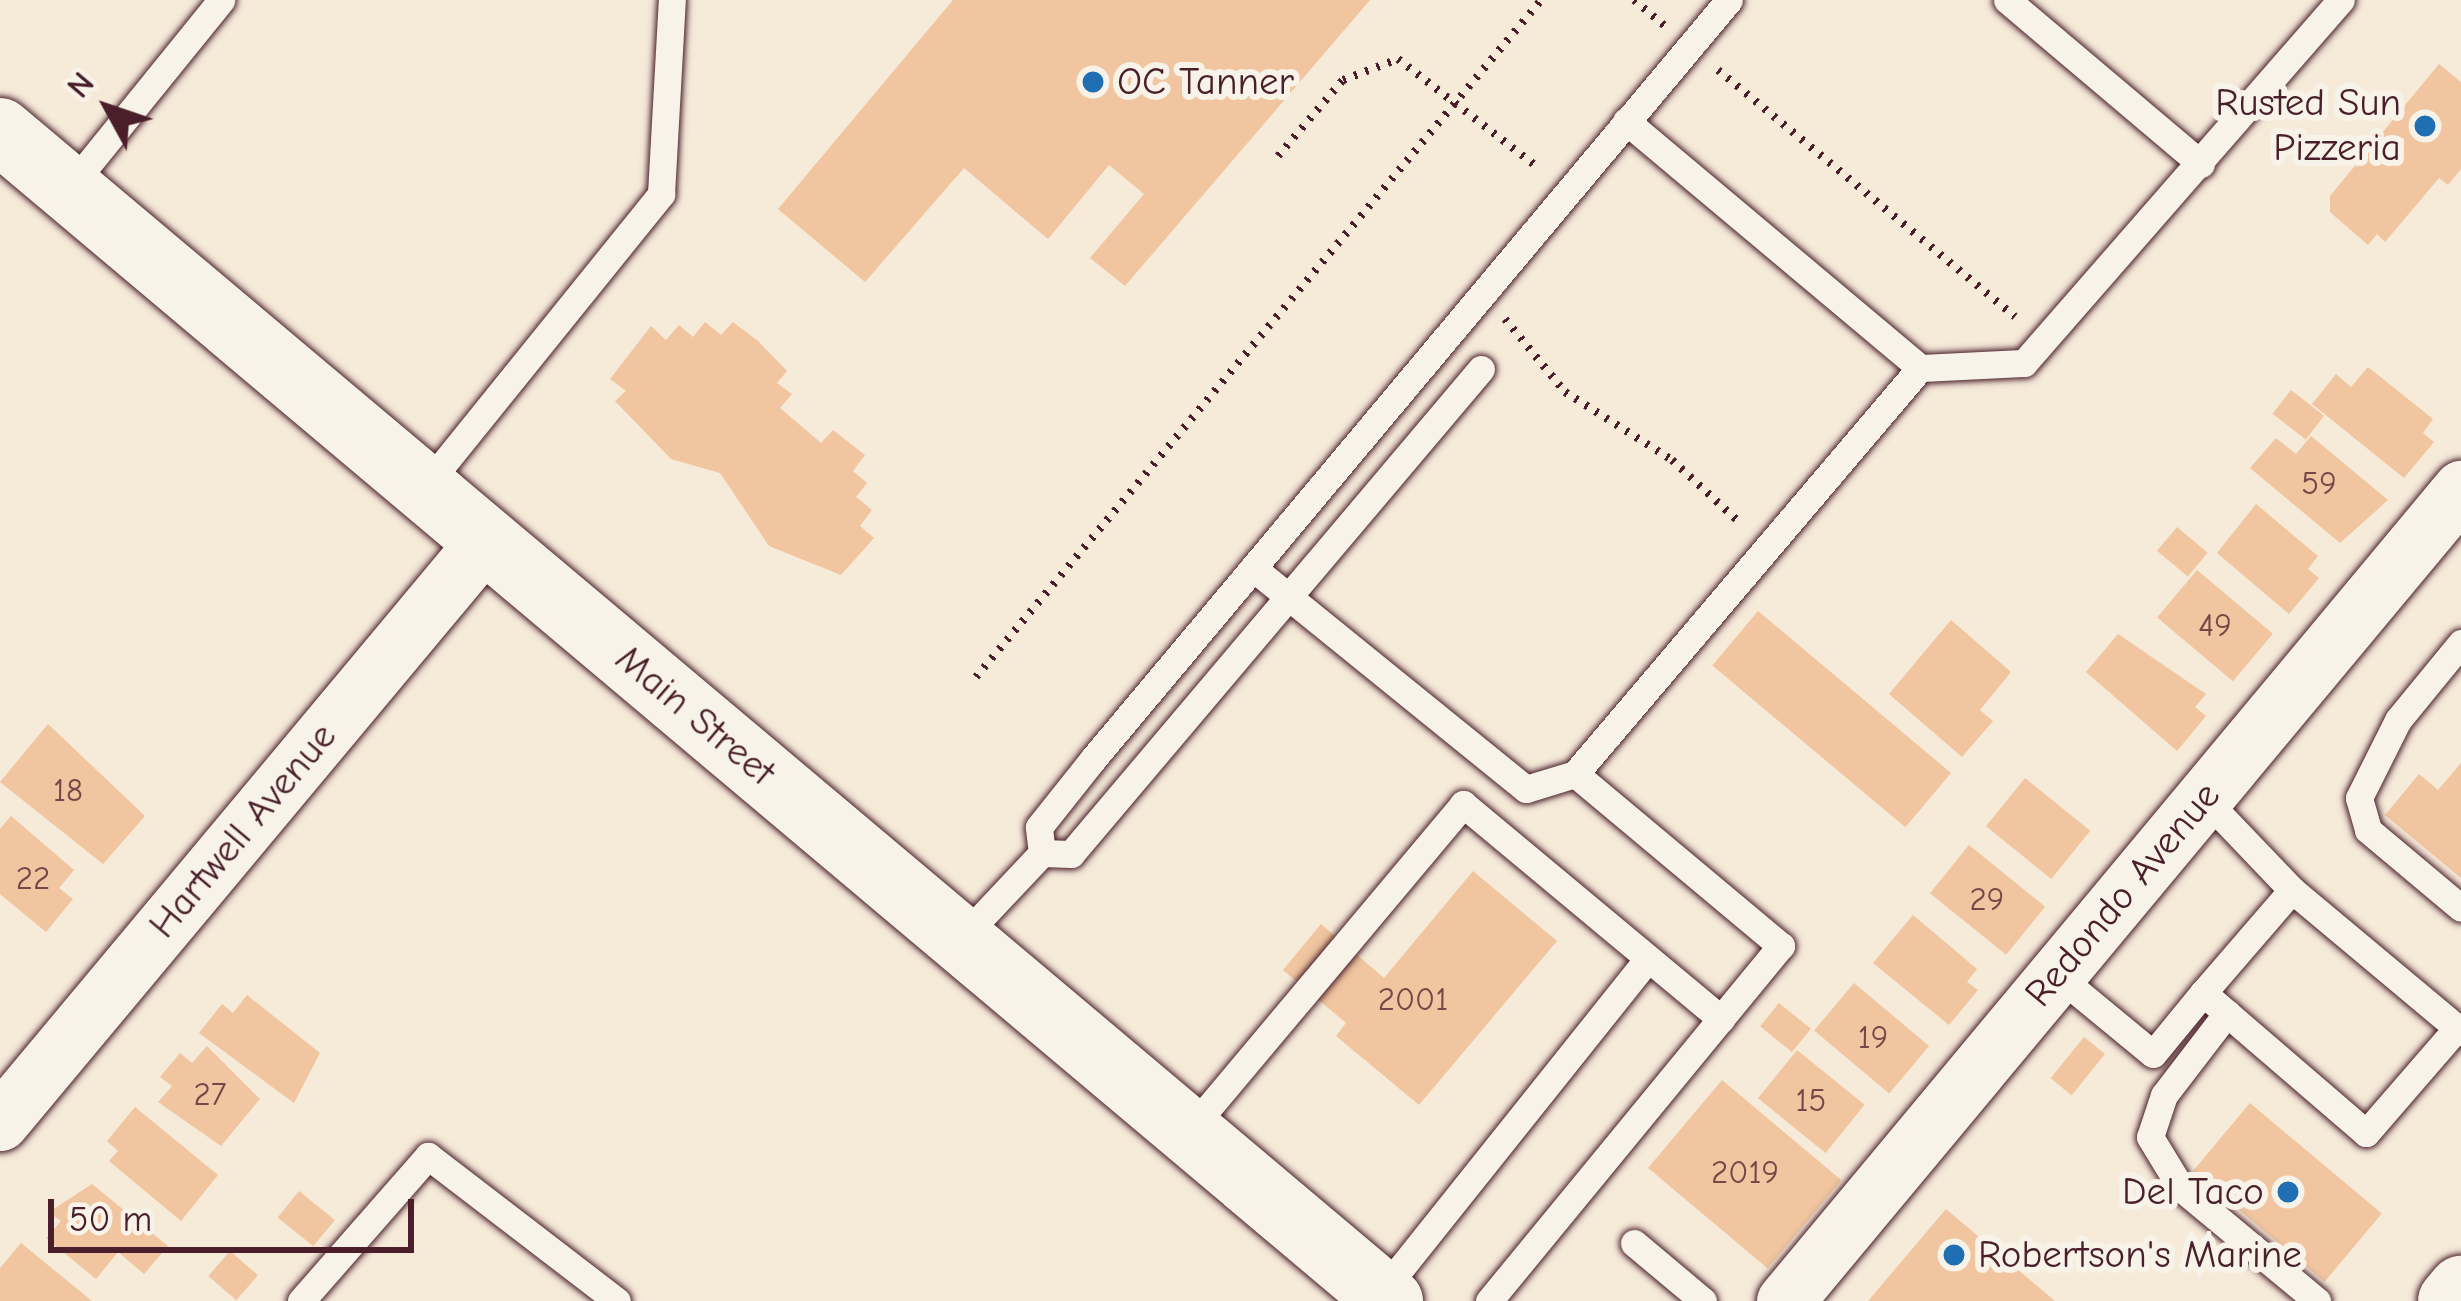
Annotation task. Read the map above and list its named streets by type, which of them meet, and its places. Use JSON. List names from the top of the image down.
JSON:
{
  "streets": {
    "street": ["Main Street", "Hartwell Avenue", "Redondo Avenue"]
  },
  "crossings": [
    ["Main Street", "Hartwell Avenue"]
  ],
  "places": [
    "OC Tanner",
    "Rusted Sun Pizzeria",
    "Del Taco",
    "Robertson's Marine"
  ],
  "house_numbers": [
    "59",
    "49",
    "18",
    "22",
    "29",
    "2001",
    "19",
    "27",
    "15",
    "2019"
  ],
  "scale_bar": "50 m",
  "north": "top left"
}
